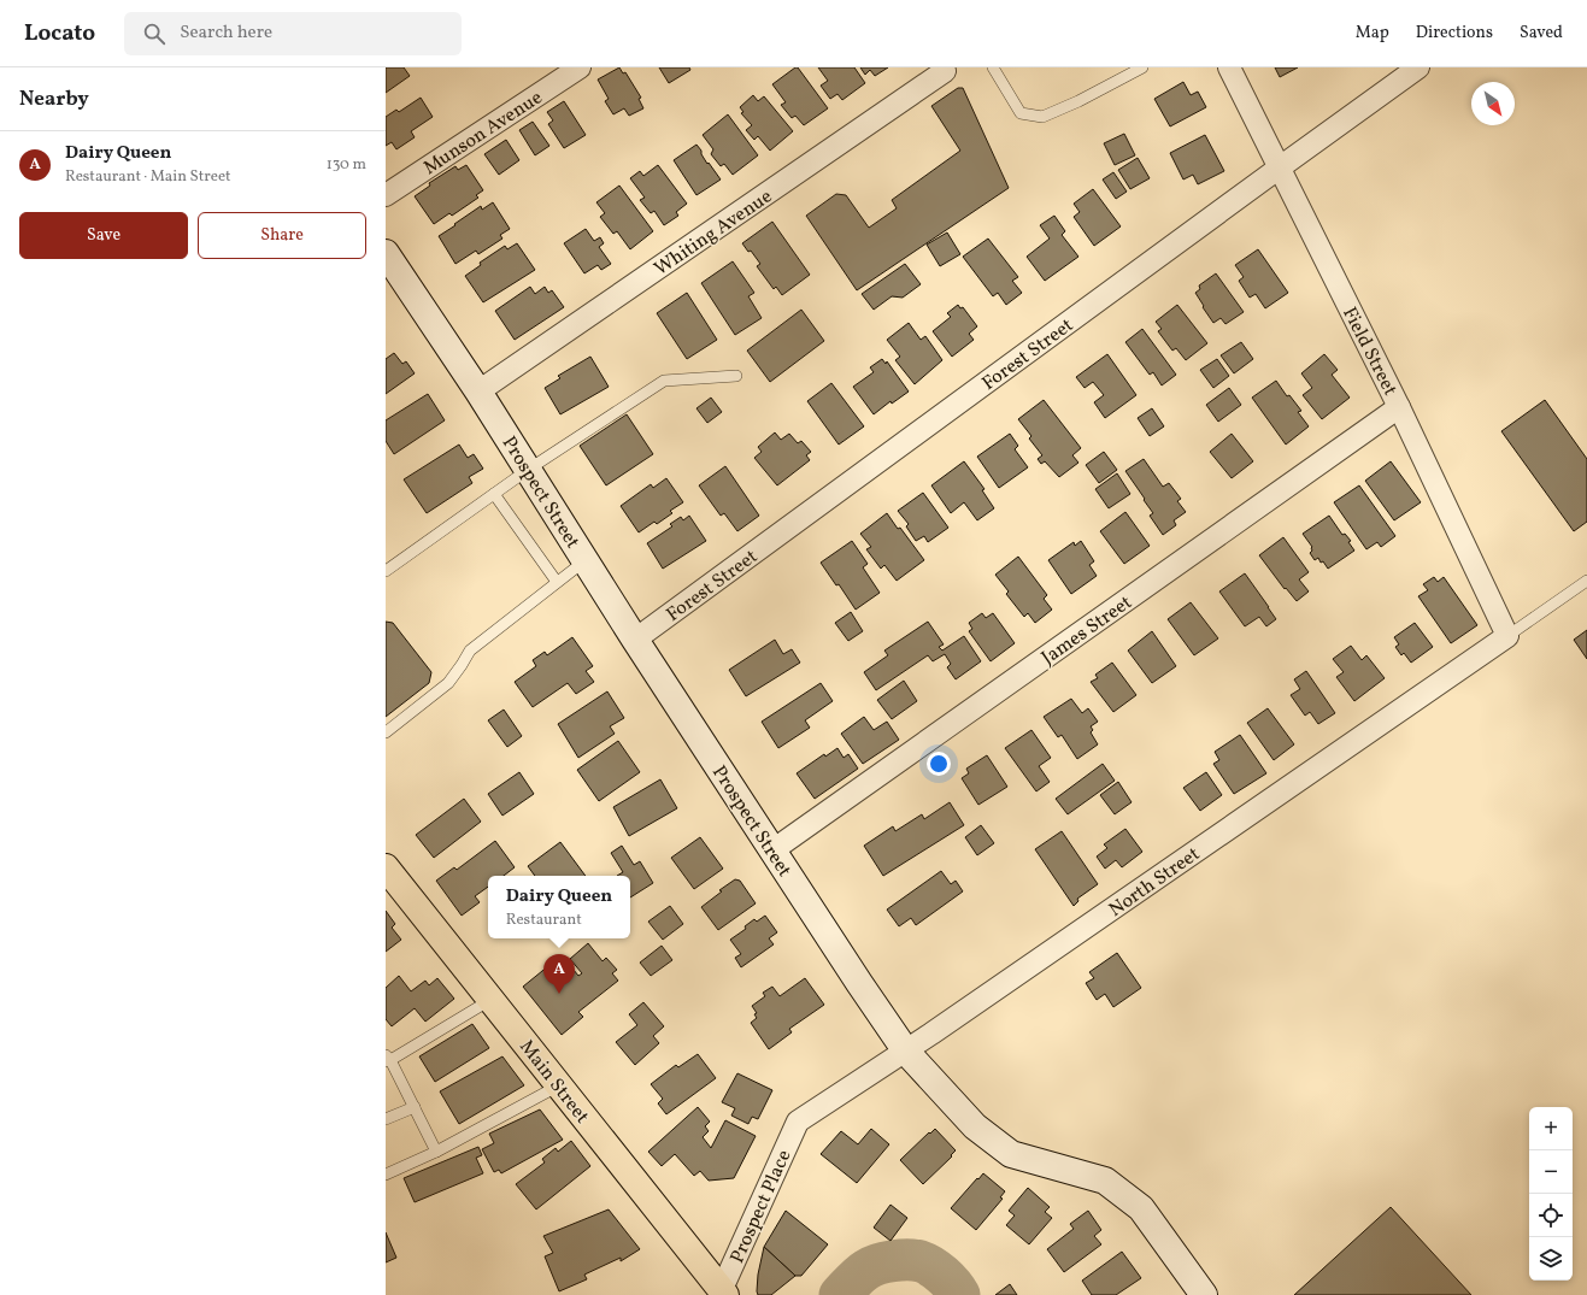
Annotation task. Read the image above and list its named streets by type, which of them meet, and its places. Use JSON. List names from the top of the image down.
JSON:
{
  "streets": {
    "main road": ["Prospect Street", "Main Street"],
    "street": [
      "Munson Avenue",
      "Whiting Avenue",
      "Field Street",
      "Forest Street",
      "James Street",
      "North Street",
      "Prospect Place"
    ]
  },
  "crossings": [
    ["Whiting Avenue", "Prospect Street"],
    ["Field Street", "Forest Street"],
    ["Field Street", "James Street"],
    ["Field Street", "North Street"],
    ["Forest Street", "Prospect Street"],
    ["Prospect Street", "James Street"],
    ["Prospect Street", "North Street"],
    ["North Street", "Prospect Place"],
    ["Main Street", "Prospect Place"]
  ],
  "north": "bottom right",
  "page": {
    "header": "Locato",
    "search": "Search here",
    "nav": ["Map", "Directions", "Saved"],
    "heading": "Nearby",
    "list": [
      {
        "mark": "A",
        "name": "Dairy Queen",
        "note": "Restaurant · Main Street",
        "value": "130 m"
      }
    ],
    "buttons": ["Save", "Share"],
    "popup": ["Dairy Queen", "Restaurant"],
    "pins": "A",
    "map_buttons": ["+", "−"]
  }
}
